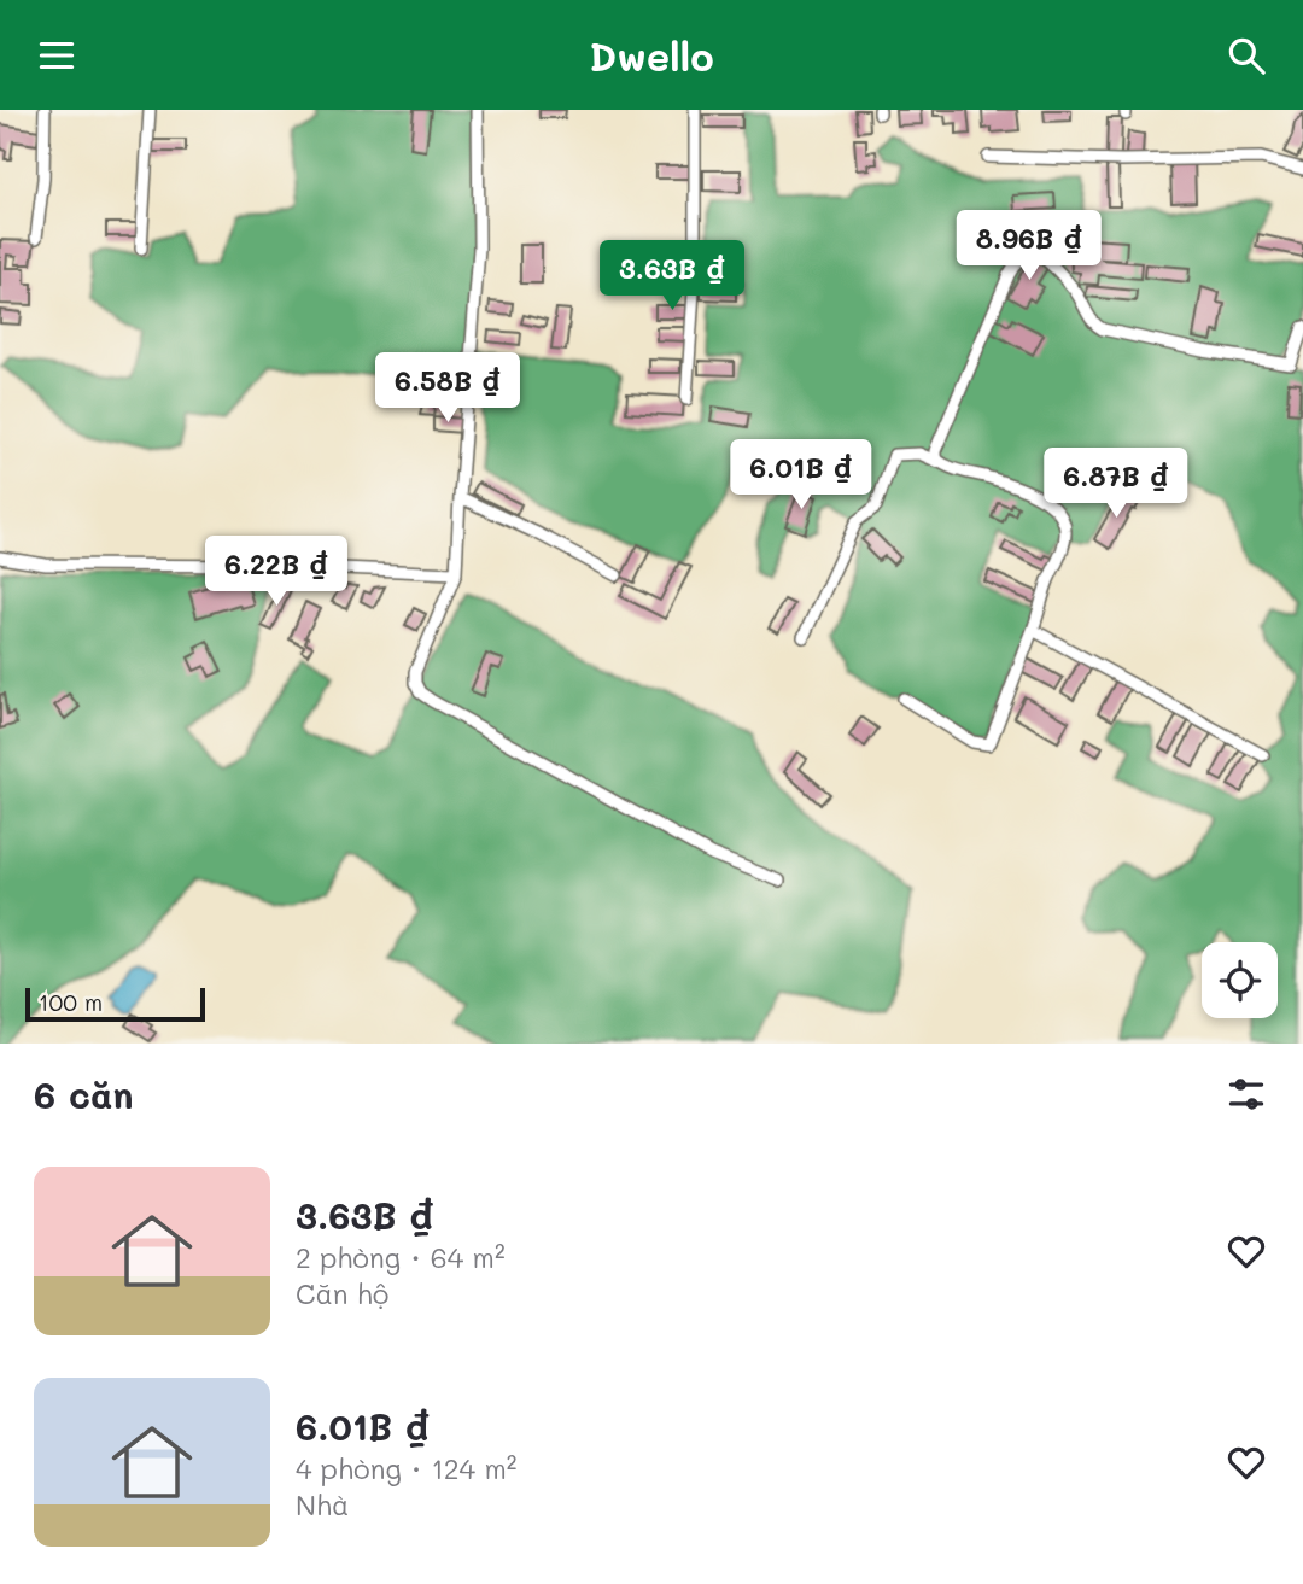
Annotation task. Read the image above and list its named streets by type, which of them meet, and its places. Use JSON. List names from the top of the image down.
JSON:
{
  "scale_bar": "100 m",
  "page": {
    "header": "Dwello",
    "price": [
      "8.96B ₫",
      "3.63B ₫",
      "6.58B ₫",
      "6.01B ₫",
      "6.87B ₫",
      "6.22B ₫"
    ],
    "scale": "100 m",
    "heading": "6 căn",
    "list": [
      {
        "name": "3.63B ₫",
        "note": "2 phòng · 64 m² · Căn hộ"
      },
      {
        "name": "6.01B ₫",
        "note": "4 phòng · 124 m² · Nhà"
      }
    ]
  }
}
